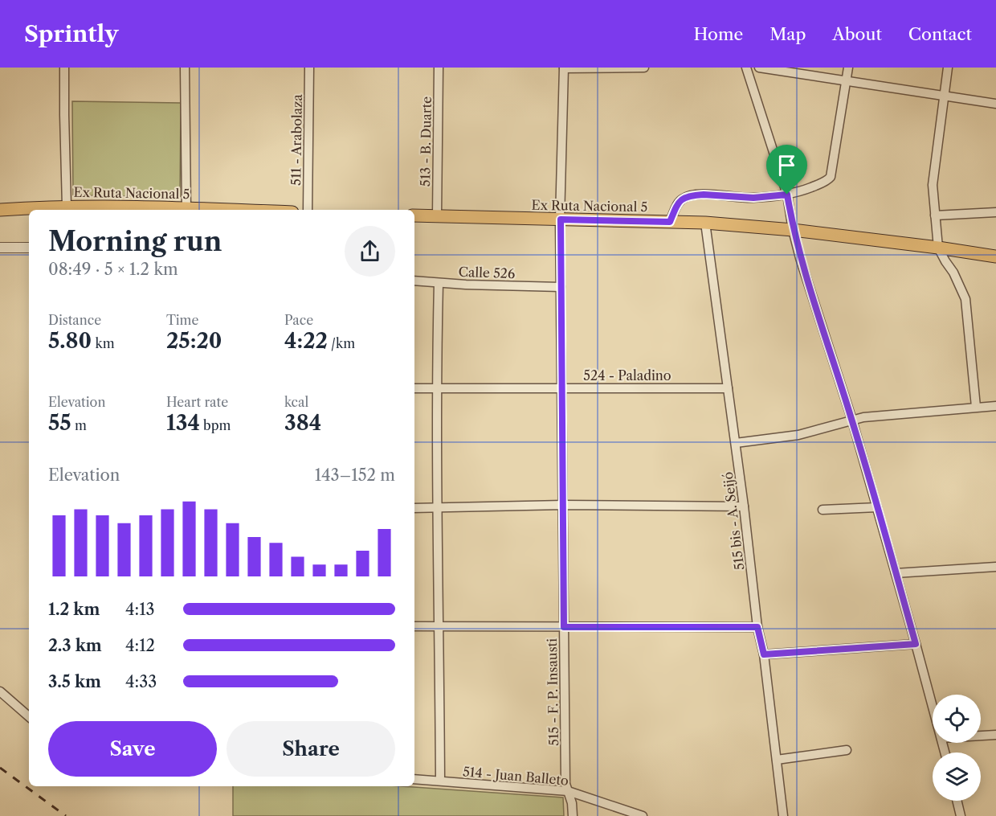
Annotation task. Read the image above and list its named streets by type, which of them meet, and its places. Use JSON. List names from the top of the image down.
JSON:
{
  "streets": {
    "main road": ["Ex Ruta Nacional 5"],
    "street": [
      "511 - Arabolaza",
      "513 - B. Duarte",
      "Calle 526",
      "524 - Paladino",
      "515 bis - A. Seijó",
      "515 - F. P. Insausti",
      "514 - Juan Balleto"
    ]
  },
  "crossings": [
    ["513 - B. Duarte", "Ex Ruta Nacional 5"],
    ["Ex Ruta Nacional 5", "515 bis - A. Seijó"],
    ["Ex Ruta Nacional 5", "515 - F. P. Insausti"],
    ["Calle 526", "515 - F. P. Insausti"],
    ["524 - Paladino", "515 bis - A. Seijó"],
    ["524 - Paladino", "515 - F. P. Insausti"],
    ["515 - F. P. Insausti", "514 - Juan Balleto"]
  ],
  "page": {
    "header": "Sprintly",
    "nav": [
      "Home",
      "Map",
      "About",
      "Contact"
    ],
    "heading": ["Morning run", "08:49 · 5 × 1.2 km"],
    "stats": [
      ["Distance", "5.80 km"],
      ["Time", "25:20"],
      ["Pace", "4:22 /km"],
      ["Elevation", "55 m"],
      ["Heart rate", "134 bpm"],
      ["kcal", "384"]
    ],
    "chart": ["Elevation", "143–152 m"],
    "list": [
      {
        "name": "1.2 km",
        "note": "4:13"
      },
      {
        "name": "2.3 km",
        "note": "4:12"
      },
      {
        "name": "3.5 km",
        "note": "4:33"
      }
    ],
    "buttons": ["Save", "Share"]
  }
}
